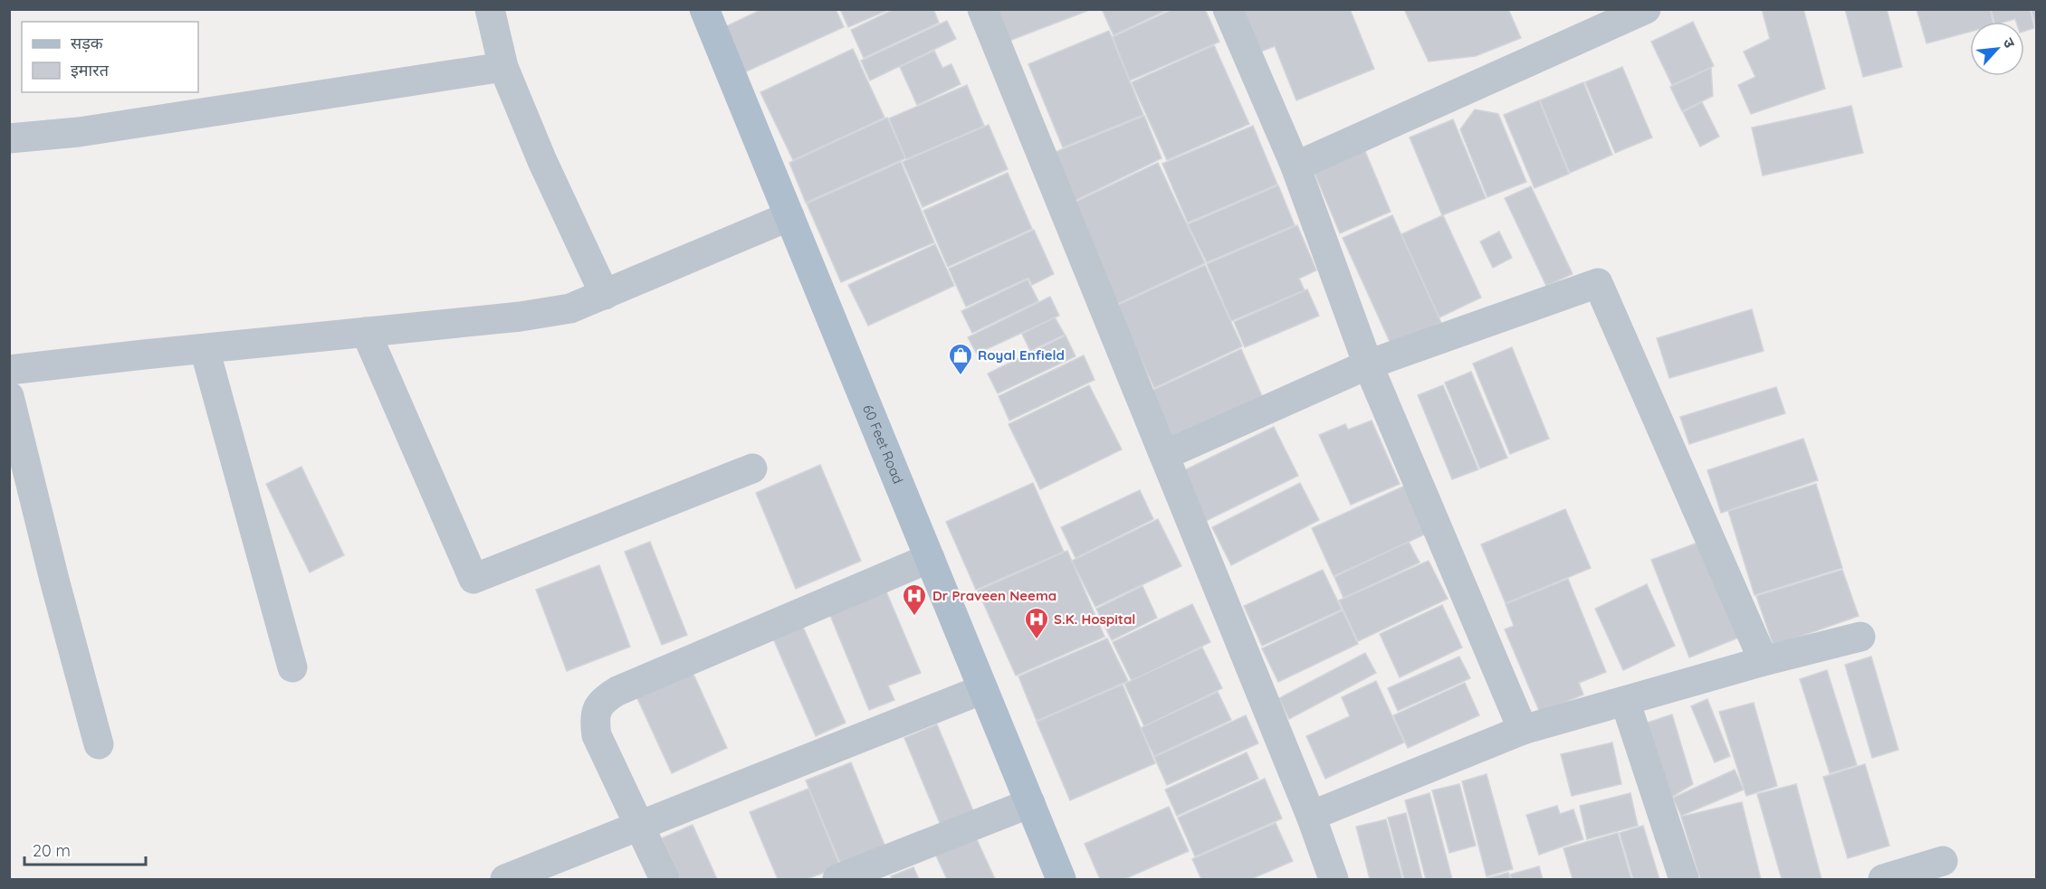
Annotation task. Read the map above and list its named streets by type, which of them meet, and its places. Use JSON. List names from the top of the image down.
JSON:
{
  "streets": {
    "main road": ["60 Feet Road"]
  },
  "places": {
    "shop": ["Royal Enfield"],
    "hospital": ["Dr Praveen Neema", "S.K. Hospital"]
  },
  "legend": ["सड़क", "इमारत"],
  "scale_bar": "20 m",
  "north": "top right"
}
